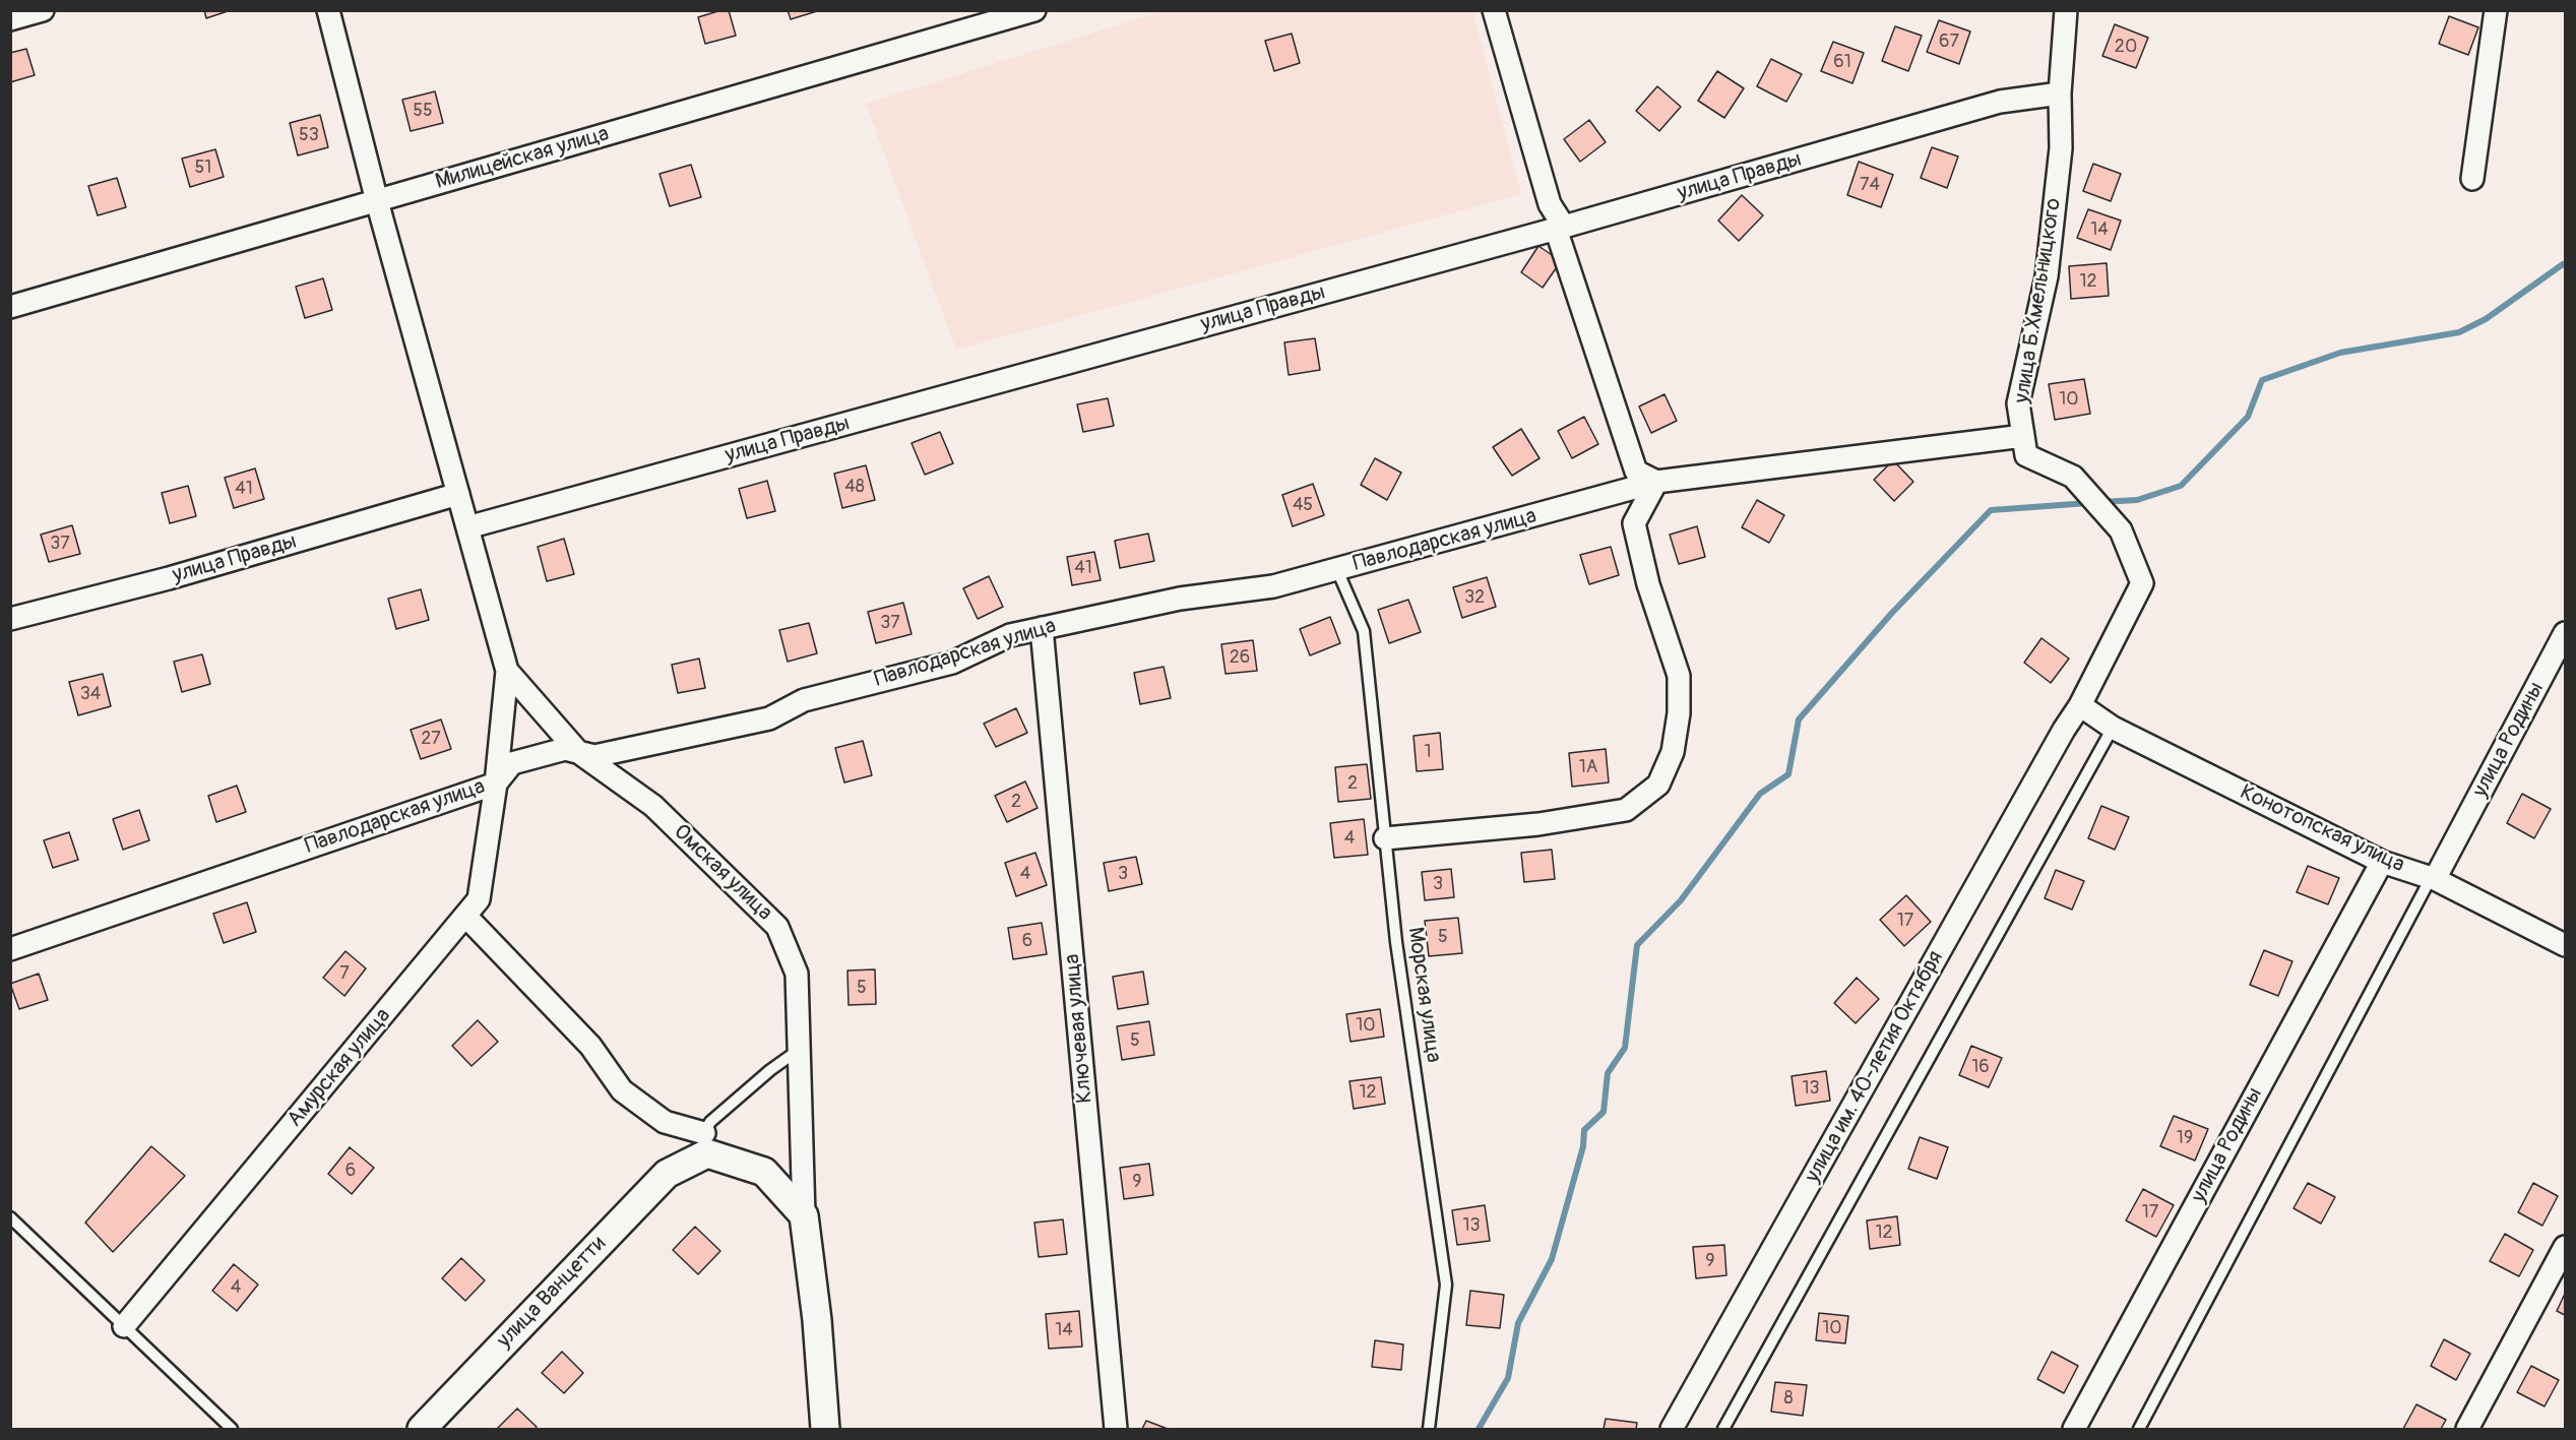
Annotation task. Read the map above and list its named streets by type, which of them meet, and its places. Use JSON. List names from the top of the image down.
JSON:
{
  "streets": {
    "street": [
      "Милицейская улица",
      "улица Правды",
      "улица Б.Хмельницкого",
      "Павлодарская улица",
      "улица Родины",
      "Конотопская улица",
      "Омская улица",
      "Ключевая улица",
      "улица им. 40-летия Октября",
      "Амурская улица",
      "улица Ванцетти"
    ],
    "lane": ["Морская улица"]
  },
  "crossings": [
    ["улица Правды", "улица Б.Хмельницкого"],
    ["улица Б.Хмельницкого", "Павлодарская улица"],
    ["улица Б.Хмельницкого", "улица им. 40-летия Октября"],
    ["Павлодарская улица", "Омская улица"],
    ["Павлодарская улица", "Морская улица"],
    ["Павлодарская улица", "Ключевая улица"],
    ["Павлодарская улица", "Амурская улица"],
    ["улица Родины", "Конотопская улица"],
    ["Омская улица", "Амурская улица"]
  ],
  "house_numbers": [
    "67",
    "20",
    "61",
    "55",
    "53",
    "51",
    "74",
    "14",
    "12",
    "10",
    "48",
    "41",
    "45",
    "37",
    "41",
    "32",
    "37",
    "26",
    "34",
    "27",
    "1",
    "1А",
    "2",
    "2",
    "4",
    "4",
    "3",
    "3",
    "17",
    "5",
    "6",
    "7",
    "5",
    "10",
    "5",
    "16",
    "13",
    "12",
    "19",
    "6",
    "9",
    "17",
    "13",
    "12",
    "9",
    "4",
    "10",
    "14",
    "8"
  ]
}
